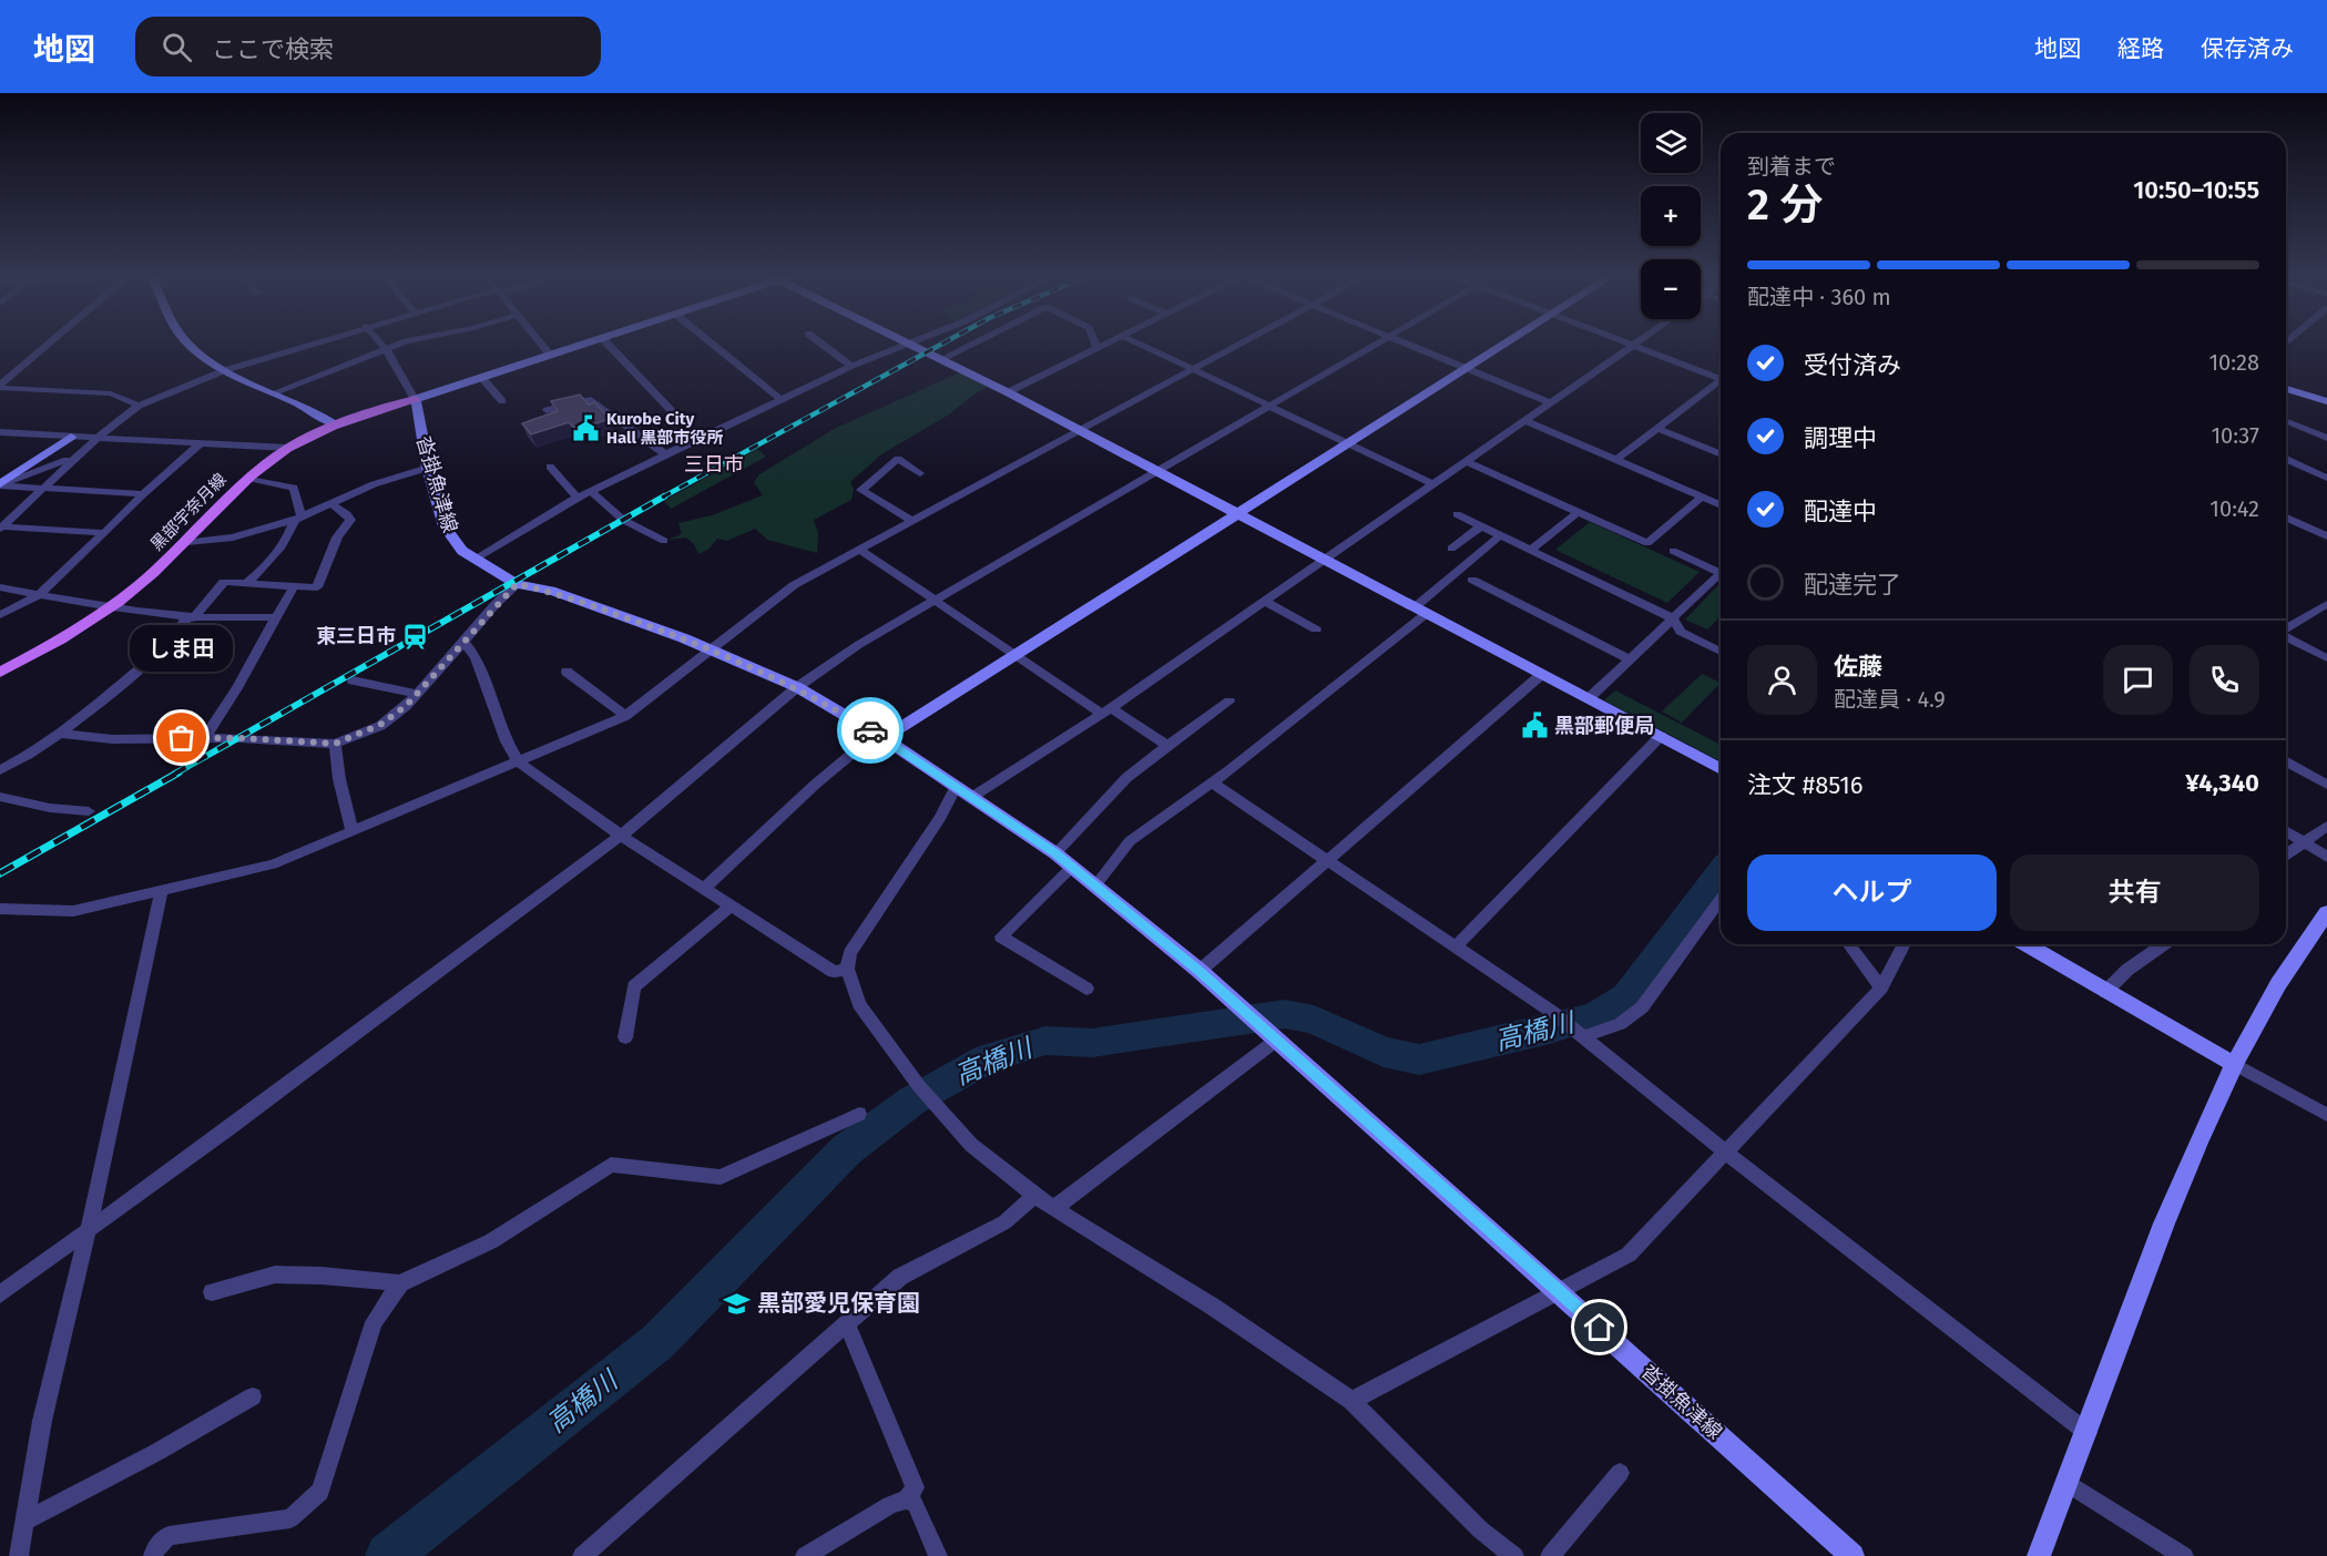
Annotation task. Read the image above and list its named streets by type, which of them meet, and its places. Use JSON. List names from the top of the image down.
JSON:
{
  "streets": {
    "main road": ["黒部宇奈月線"],
    "street": ["沓掛魚津線"]
  },
  "crossings": [
    ["沓掛魚津線", "黒部宇奈月線"]
  ],
  "districts": ["三日市"],
  "water": ["高橋川"],
  "places": {
    "public building": ["Kurobe City Hall 黒部市役所", "黒部郵便局"],
    "station": ["東三日市"],
    "other": ["しま田"],
    "school or university": ["黒部愛児保育園"]
  },
  "page": {
    "header": "地図",
    "search": "ここで検索",
    "nav": ["地図", "経路", "保存済み"],
    "map_buttons": ["+", "−"],
    "heading": ["2 分", "到着まで", "10:50–10:55"],
    "panel": [
      "佐藤",
      "配達員 · 4.9",
      "注文 #8516",
      "¥4,340"
    ],
    "bar": "配達中 · 360 m",
    "list": [
      ["受付済み", "10:28"],
      ["調理中", "10:37"],
      ["配達中", "10:42"],
      "配達完了"
    ],
    "bubble": "しま田",
    "buttons": ["ヘルプ", "共有"]
  }
}
